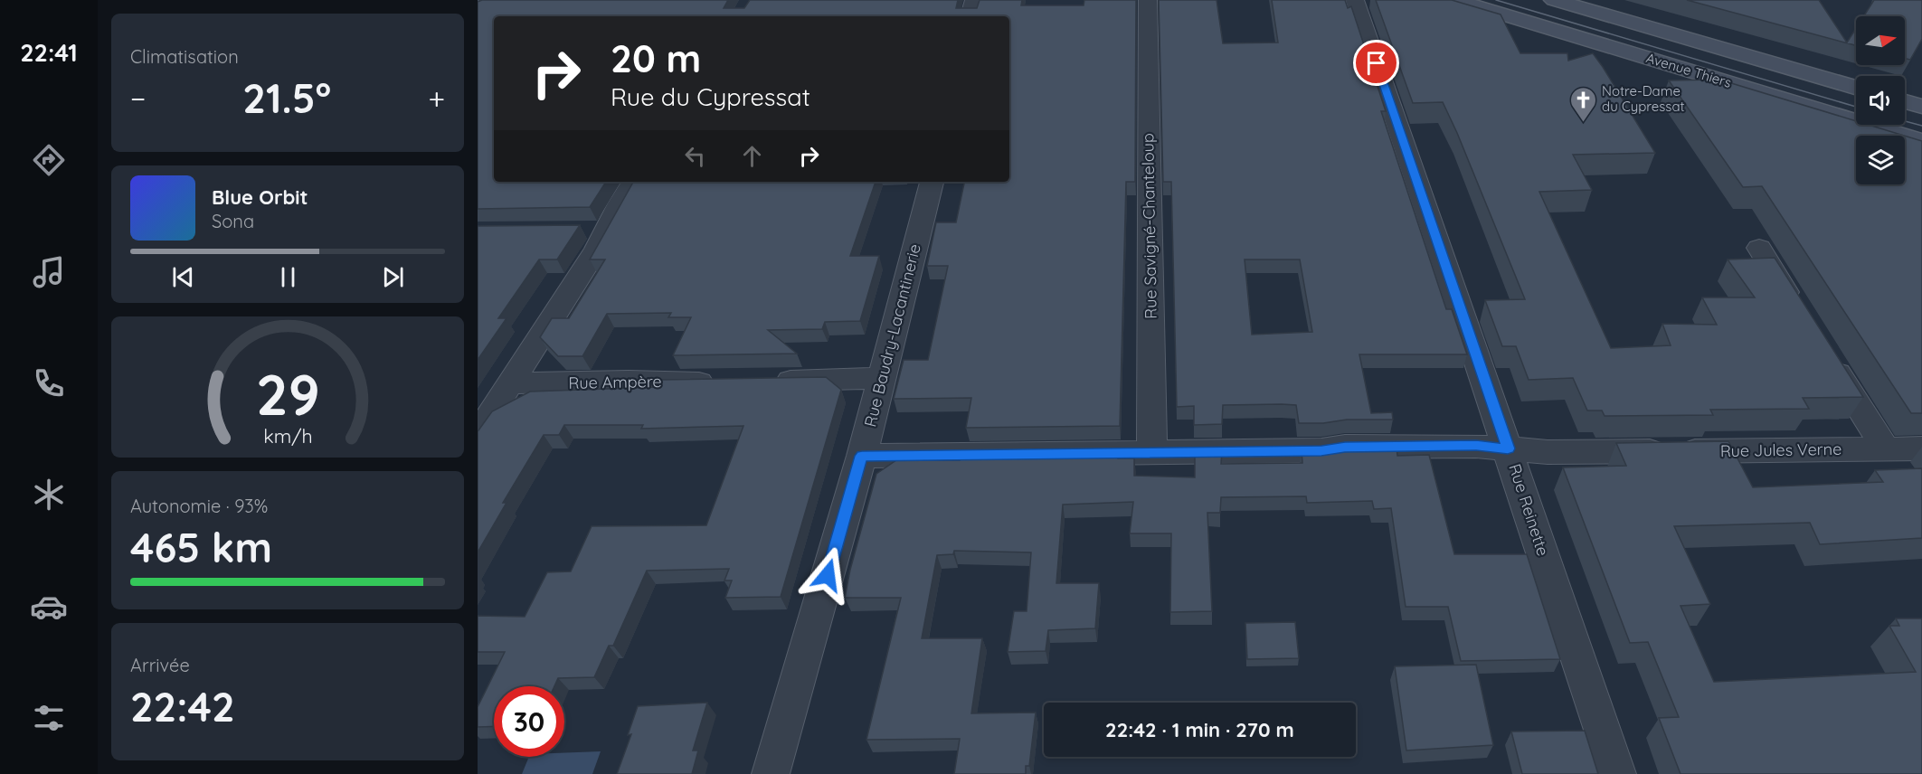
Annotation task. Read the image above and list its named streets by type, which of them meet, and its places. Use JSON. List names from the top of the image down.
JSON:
{
  "streets": {
    "main road": ["Avenue Thiers"],
    "street": [
      "Rue Savigné-Chanteloup",
      "Rue Baudry-Lacantinerie",
      "Rue Ampère",
      "Rue Jules Verne",
      "Rue Reinette"
    ]
  },
  "crossings": [
    ["Rue Savigné-Chanteloup", "Rue Jules Verne"],
    ["Rue Baudry-Lacantinerie", "Rue Jules Verne"],
    ["Rue Jules Verne", "Rue Reinette"]
  ],
  "places": {
    "church": ["Notre-Dame du Cypressat"]
  },
  "north": "right",
  "page": {
    "tabs": "22:41",
    "tile": [
      "Climatisation",
      ["Autonomie · 93%", "465 km"],
      ["Arrivée", "22:42"]
    ],
    "turn": ["20 m", "Rue du Cypressat"],
    "heat": ["−", "21.5°", "+"],
    "song": ["Blue Orbit", "Sona"],
    "limit": "30",
    "trip": "22:42 · 1 min · 270 m",
    "gauge": ["29", "km/h"]
  }
}
